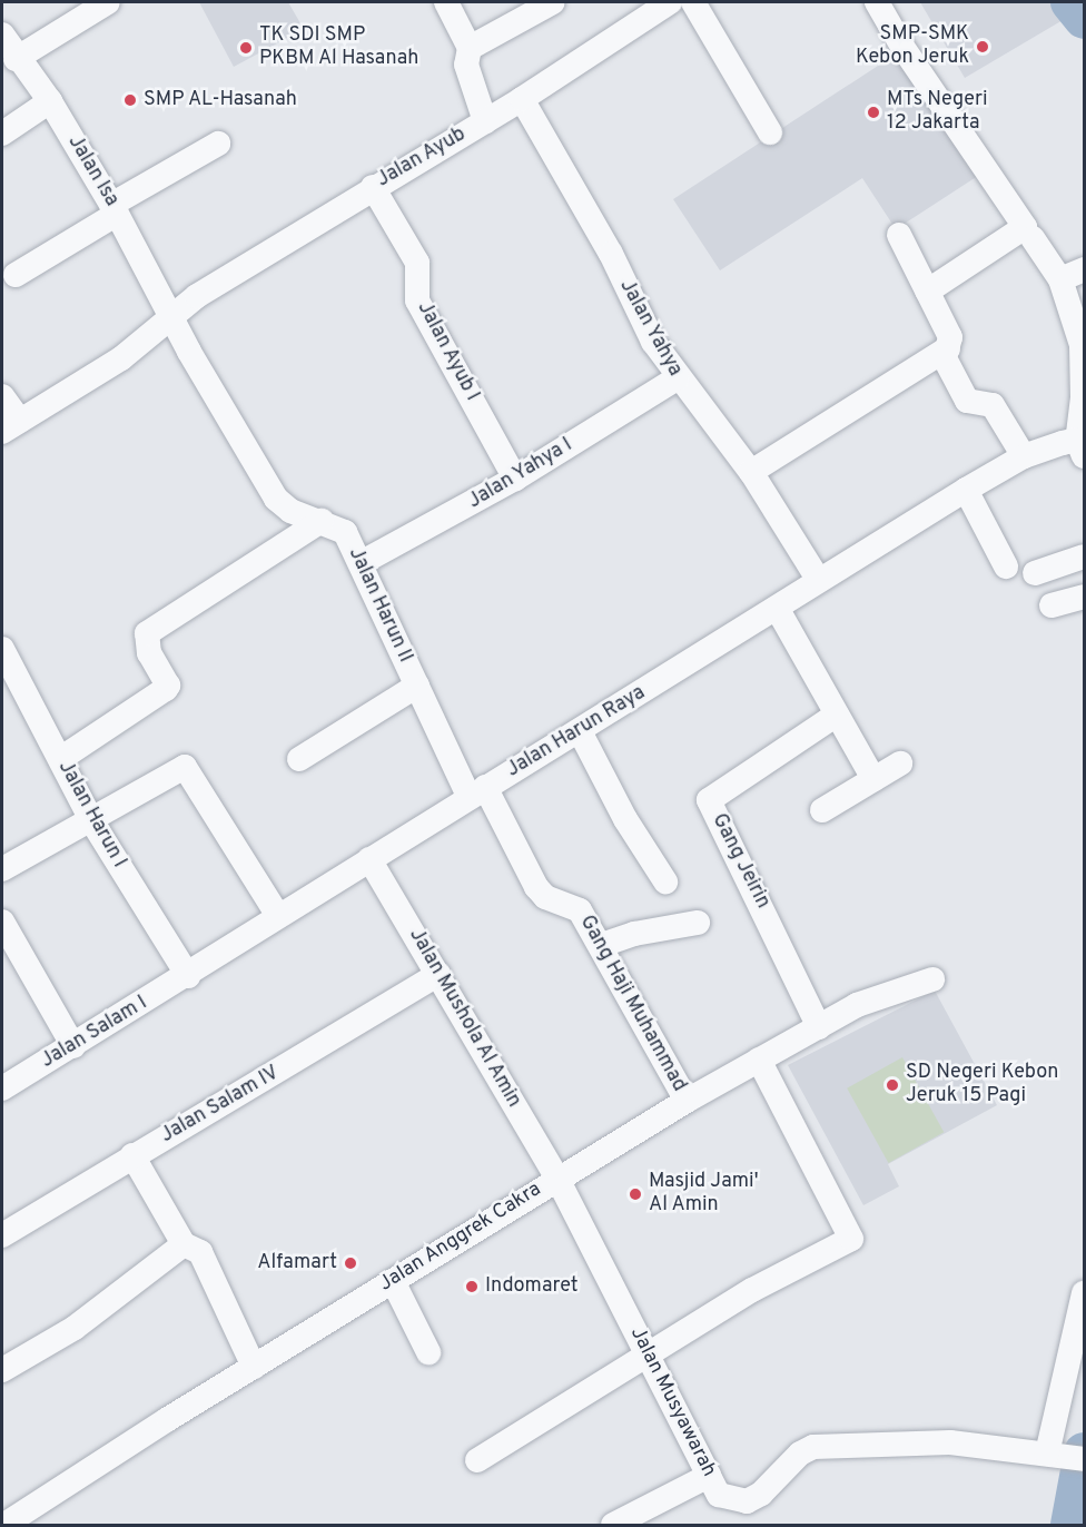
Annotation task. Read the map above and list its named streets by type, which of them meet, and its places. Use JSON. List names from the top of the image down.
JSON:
{
  "streets": {
    "street": [
      "Jalan Ayub",
      "Jalan Isa",
      "Jalan Yahya",
      "Jalan Ayub I",
      "Jalan Yahya I",
      "Jalan Harun II",
      "Jalan Harun Raya",
      "Jalan Harun I",
      "Gang Jeirin",
      "Gang Haji Muhammad",
      "Jalan Mushola Al Amin",
      "Jalan Salam I",
      "Jalan Salam IV",
      "Jalan Anggrek Cakra",
      "Jalan Musyawarah"
    ]
  },
  "crossings": [
    ["Jalan Ayub", "Jalan Isa"],
    ["Jalan Ayub", "Jalan Yahya"],
    ["Jalan Ayub", "Jalan Ayub I"],
    ["Jalan Ayub", "Jalan Harun II"],
    ["Jalan Isa", "Jalan Harun II"],
    ["Jalan Yahya", "Jalan Yahya I"],
    ["Jalan Yahya", "Jalan Harun Raya"],
    ["Jalan Ayub I", "Jalan Yahya I"],
    ["Jalan Yahya I", "Jalan Harun II"],
    ["Jalan Harun II", "Jalan Harun Raya"],
    ["Jalan Harun II", "Gang Haji Muhammad"],
    ["Jalan Harun Raya", "Jalan Harun I"],
    ["Jalan Harun Raya", "Gang Haji Muhammad"],
    ["Jalan Harun Raya", "Jalan Mushola Al Amin"],
    ["Jalan Harun Raya", "Jalan Salam I"],
    ["Jalan Harun I", "Jalan Salam I"],
    ["Gang Jeirin", "Jalan Anggrek Cakra"],
    ["Gang Haji Muhammad", "Jalan Anggrek Cakra"],
    ["Jalan Mushola Al Amin", "Jalan Salam IV"],
    ["Jalan Mushola Al Amin", "Jalan Anggrek Cakra"],
    ["Jalan Mushola Al Amin", "Jalan Musyawarah"],
    ["Jalan Anggrek Cakra", "Jalan Musyawarah"]
  ],
  "places": [
    "SMP-SMK Kebon Jeruk",
    "TK SDI SMP PKBM Al Hasanah",
    "SMP AL-Hasanah",
    "MTs Negeri 12 Jakarta",
    "SD Negeri Kebon Jeruk 15 Pagi",
    "Masjid Jami' Al Amin",
    "Alfamart",
    "Indomaret"
  ]
}
